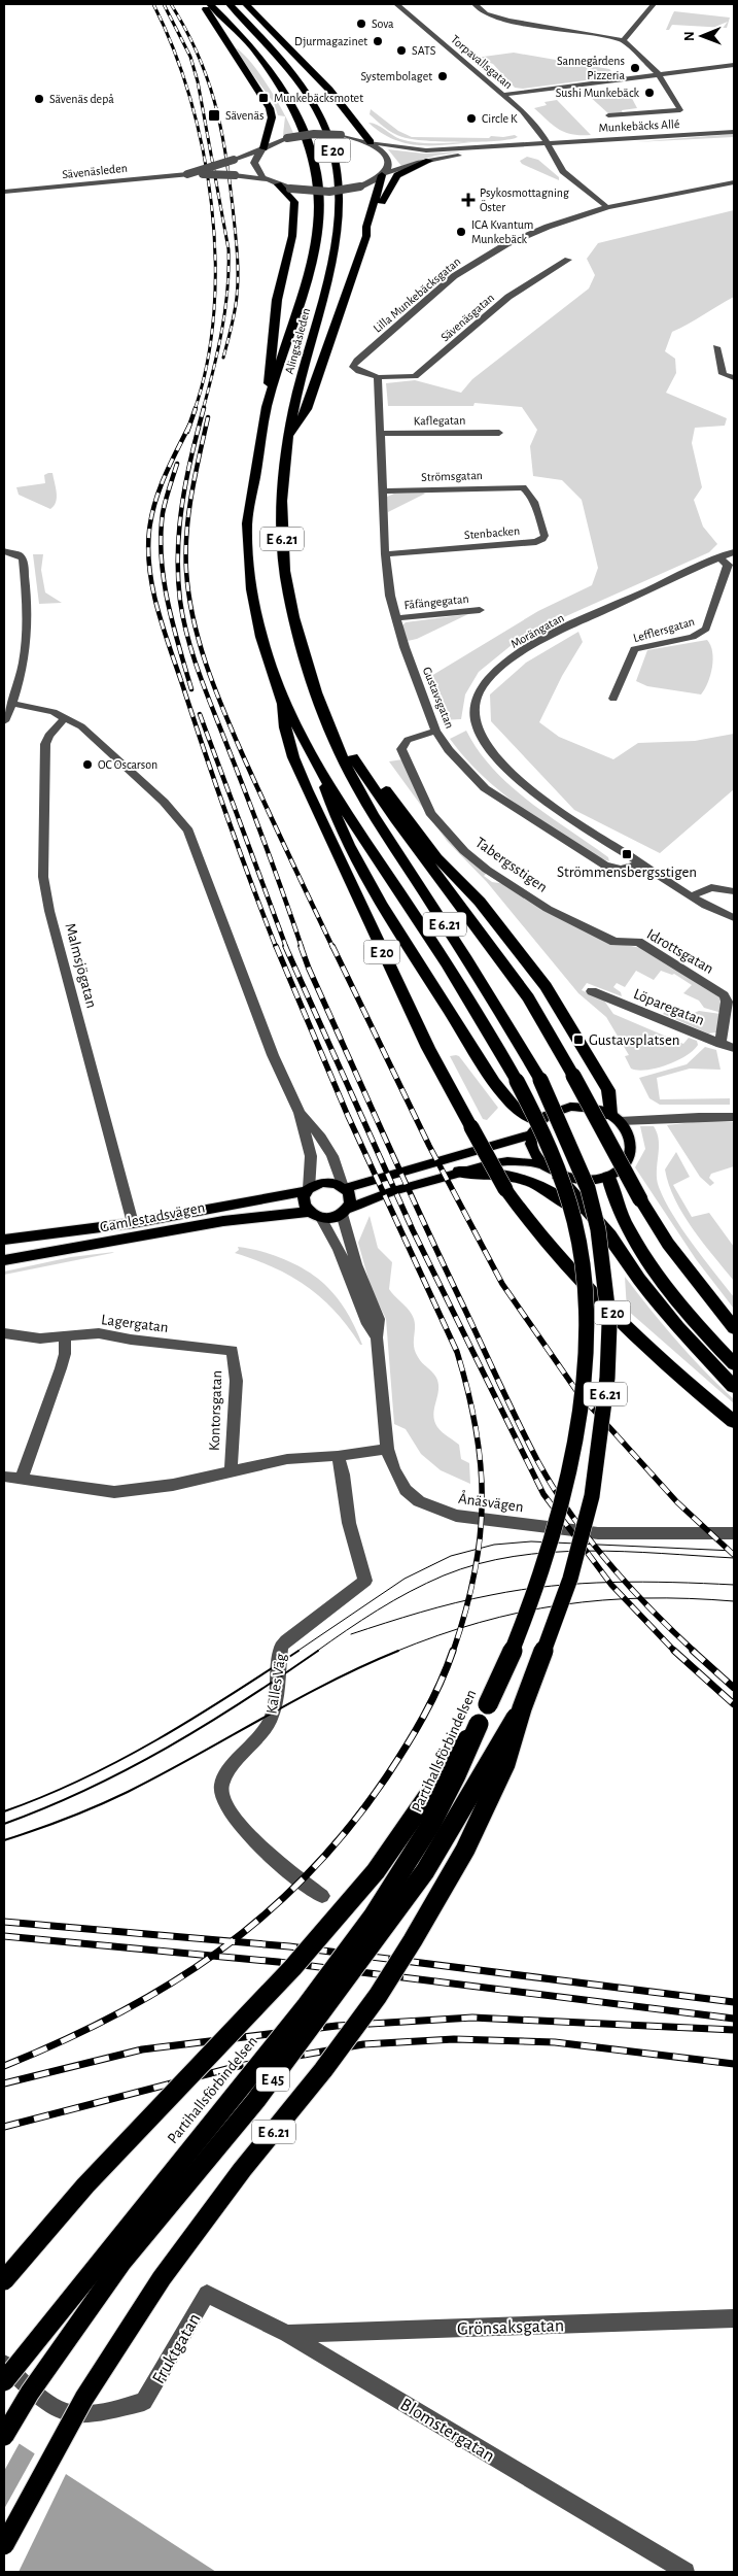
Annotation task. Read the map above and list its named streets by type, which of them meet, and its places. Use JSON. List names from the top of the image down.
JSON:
{
  "streets": {
    "highway": [
      "E 20",
      "Alingsåsleden",
      "E 6.21",
      "Partihallsförbindelsen",
      "E 45"
    ],
    "main road": ["Gamlestadsvägen"],
    "street": [
      "Torpavallsgatan",
      "Munkebäcks Allé",
      "Sävenäsleden",
      "Lilla Munkebäcksgatan",
      "Sävenäsgatan",
      "Kaflegatan",
      "Strömsgatan",
      "Stenbacken",
      "Fåfängegatan",
      "Lefflersgatan",
      "Morängatan",
      "Gustavsgatan",
      "Tabergsstigen",
      "Idrottsgatan",
      "Malmsjögatan",
      "Löparegatan",
      "Lagergatan",
      "Kontorsgatan",
      "Ånäsvägen",
      "Kalles Väg",
      "Grönsaksgatan",
      "Fruktgatan",
      "Blomstergatan"
    ]
  },
  "crossings": [
    ["Torpavallsgatan", "Munkebäcks Allé"],
    ["Torpavallsgatan", "Lilla Munkebäcksgatan"],
    ["E 20", "Alingsåsleden"],
    ["E 20", "E 6.21"],
    ["Lilla Munkebäcksgatan", "Sävenäsgatan"],
    ["Lilla Munkebäcksgatan", "Gustavsgatan"],
    ["Sävenäsgatan", "Gustavsgatan"],
    ["Alingsåsleden", "E 6.21"],
    ["Kaflegatan", "Gustavsgatan"],
    ["Strömsgatan", "Stenbacken"],
    ["Strömsgatan", "Gustavsgatan"],
    ["Stenbacken", "Gustavsgatan"],
    ["E 6.21", "Partihallsförbindelsen"],
    ["E 6.21", "E 45"],
    ["Fåfängegatan", "Gustavsgatan"],
    ["Lefflersgatan", "Morängatan"],
    ["Morängatan", "Gustavsgatan"],
    ["Gustavsgatan", "Tabergsstigen"],
    ["Tabergsstigen", "Idrottsgatan"],
    ["Idrottsgatan", "Löparegatan"],
    ["Malmsjögatan", "Gamlestadsvägen"],
    ["Gamlestadsvägen", "Ånäsvägen"],
    ["Lagergatan", "Kontorsgatan"],
    ["Grönsaksgatan", "Blomstergatan"],
    ["Fruktgatan", "Blomstergatan"]
  ],
  "places": {
    "other": [
      "Sova",
      "Djurmagazinet",
      "SATS",
      "Sannegårdens Pizzeria",
      "Systembolaget",
      "Sushi Munkebäck",
      "Sävenäs depå",
      "Circle K",
      "ICA Kvantum Munkebäck",
      "OC Oscarson"
    ],
    "transit": [
      "Munkebäcksmotet",
      "Sävenäs",
      "Strömmensbergsstigen",
      "Gustavsplatsen"
    ],
    "health": ["Psykosmottagning Öster"]
  },
  "north": "left"
}
